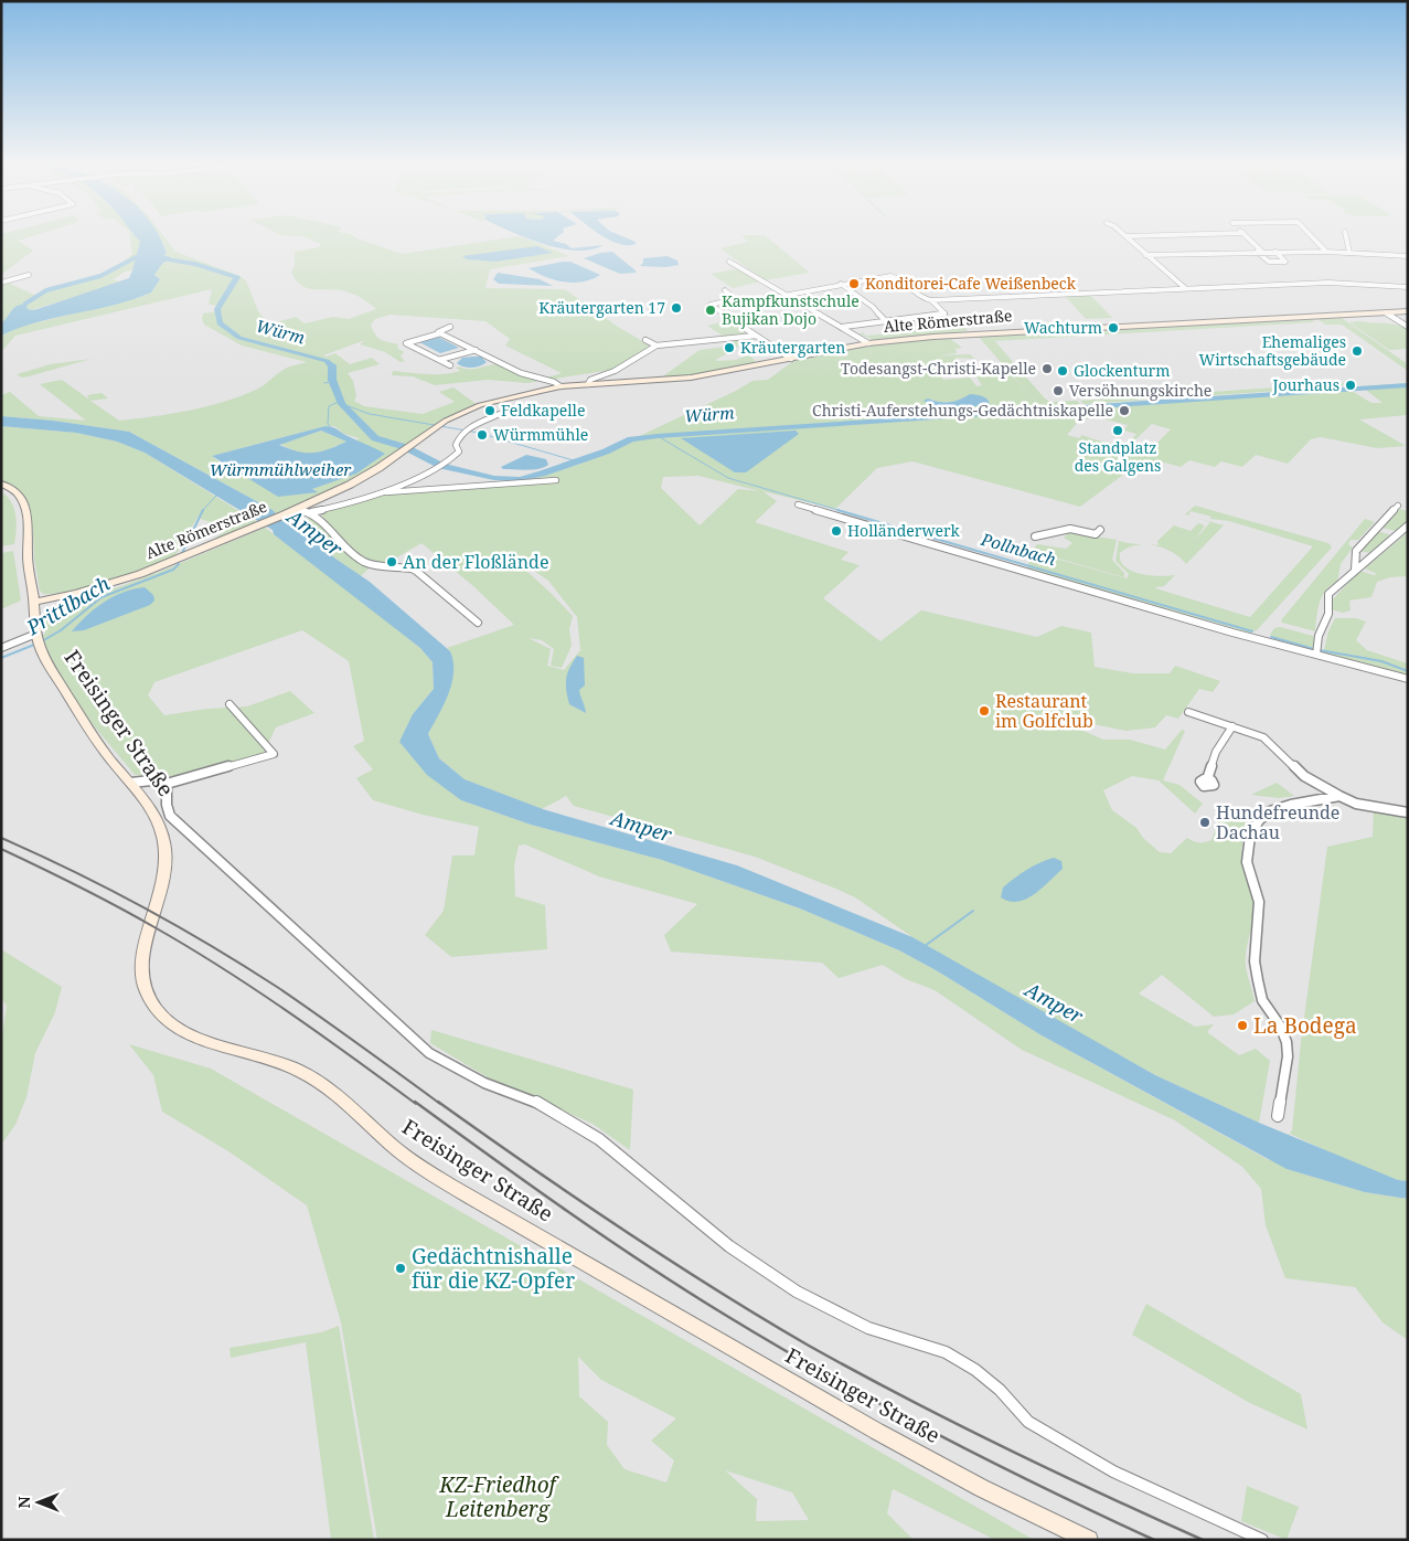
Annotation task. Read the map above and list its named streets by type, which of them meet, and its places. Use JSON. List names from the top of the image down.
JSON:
{
  "streets": {
    "main road": ["Alte Römerstraße", "Freisinger Straße"]
  },
  "crossings": [
    ["Alte Römerstraße", "Freisinger Straße"]
  ],
  "water": [
    "Würm",
    "Würmmühlweiher",
    "Amper",
    "Pollnbach",
    "Prittlbach"
  ],
  "parks": ["KZ-Friedhof Leitenberg"],
  "places": [
    "Konditorei-Cafe Weißenbeck",
    "Kräutergarten 17",
    "Kampfkunstschule Bujikan Dojo",
    "Wachturm",
    "Kräutergarten",
    "Ehemaliges Wirtschaftsgebäude",
    "Todesangst-Christi-Kapelle",
    "Glockenturm",
    "Jourhaus",
    "Versöhnungskirche",
    "Feldkapelle",
    "Christi-Auferstehungs-Gedächtniskapelle",
    "Standplatz des Galgens",
    "Würmmühle",
    "Holländerwerk",
    "An der Floßlände",
    "Restaurant im Golfclub",
    "Hundefreunde Dachau",
    "La Bodega",
    "Gedächtnishalle für die KZ-Opfer"
  ],
  "north": "left"
}
